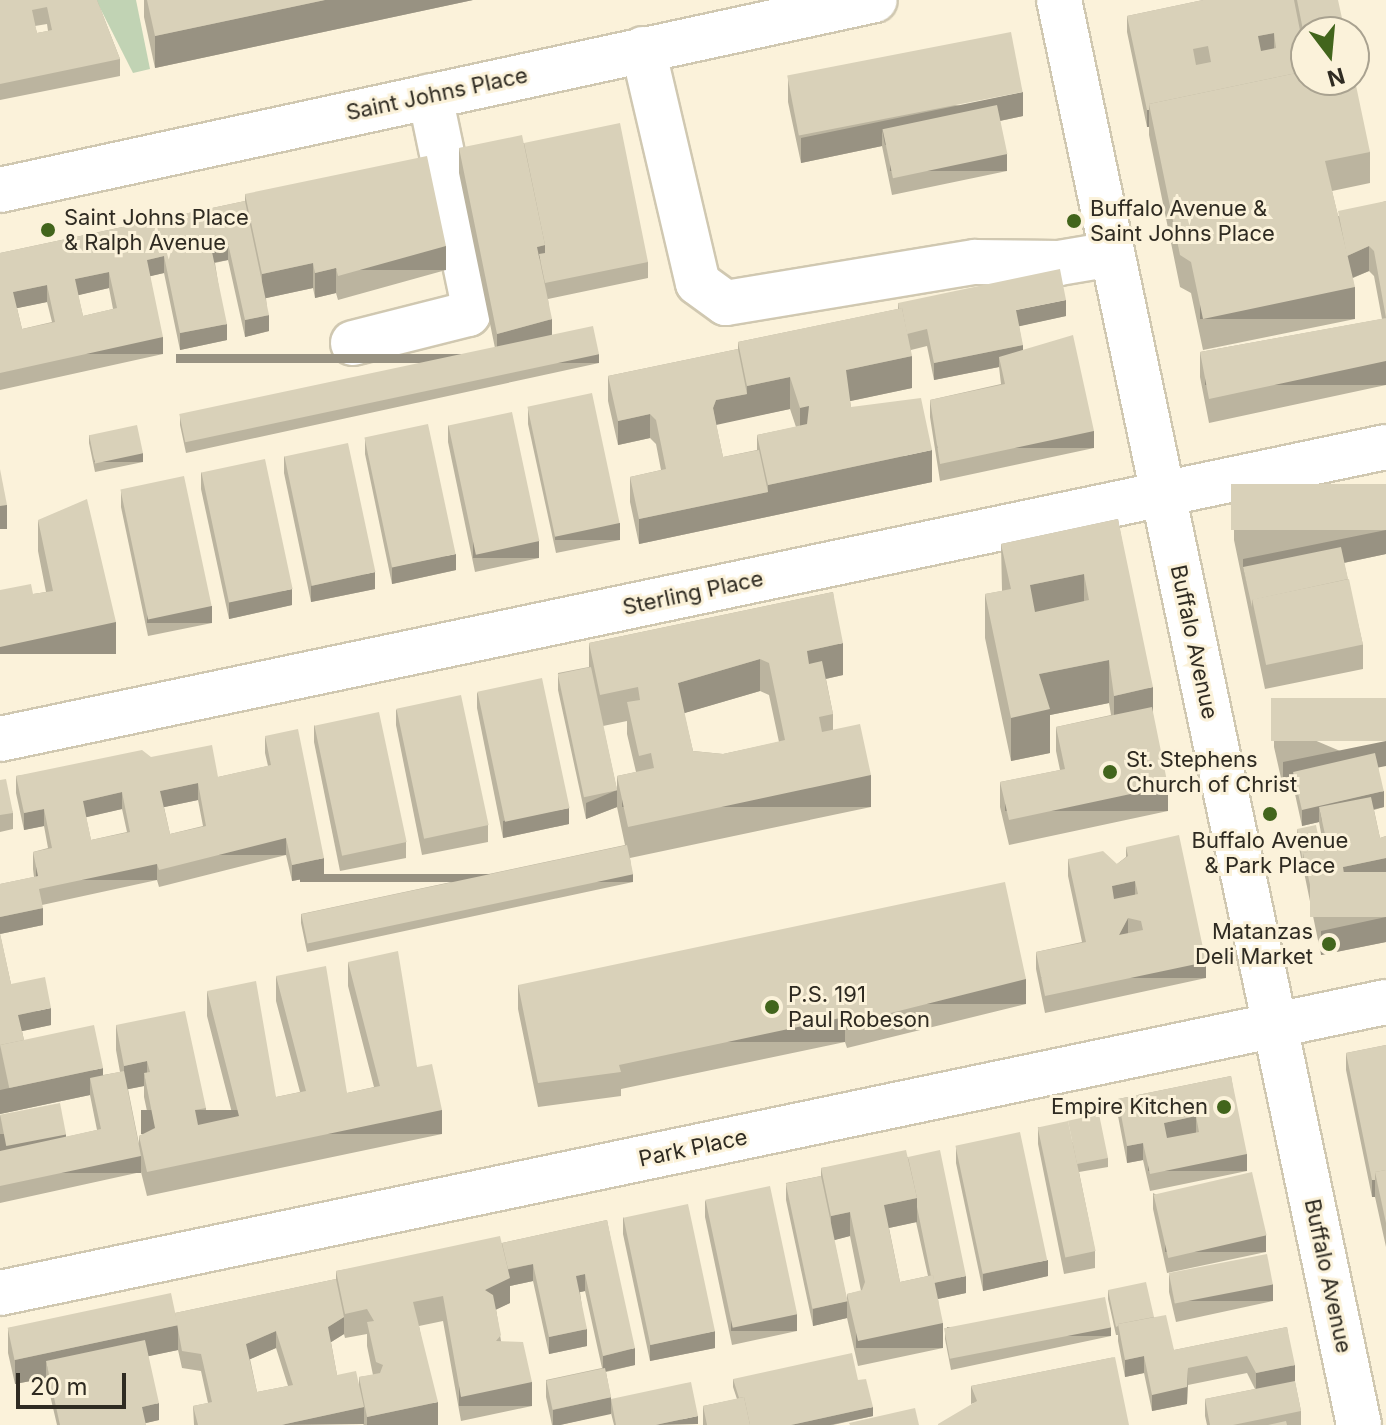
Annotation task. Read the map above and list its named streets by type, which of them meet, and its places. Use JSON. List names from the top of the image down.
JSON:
{
  "streets": {
    "street": [
      "Saint Johns Place",
      "Sterling Place",
      "Buffalo Avenue",
      "Park Place"
    ]
  },
  "crossings": [
    ["Sterling Place", "Buffalo Avenue"],
    ["Buffalo Avenue", "Park Place"]
  ],
  "places": [
    "Buffalo Avenue & Saint Johns Place",
    "Saint Johns Place & Ralph Avenue",
    "St. Stephens Church of Christ",
    "Buffalo Avenue & Park Place",
    "Matanzas Deli Market",
    "P.S. 191 Paul Robeson",
    "Empire Kitchen"
  ],
  "scale_bar": "20 m",
  "north": "bottom"
}
